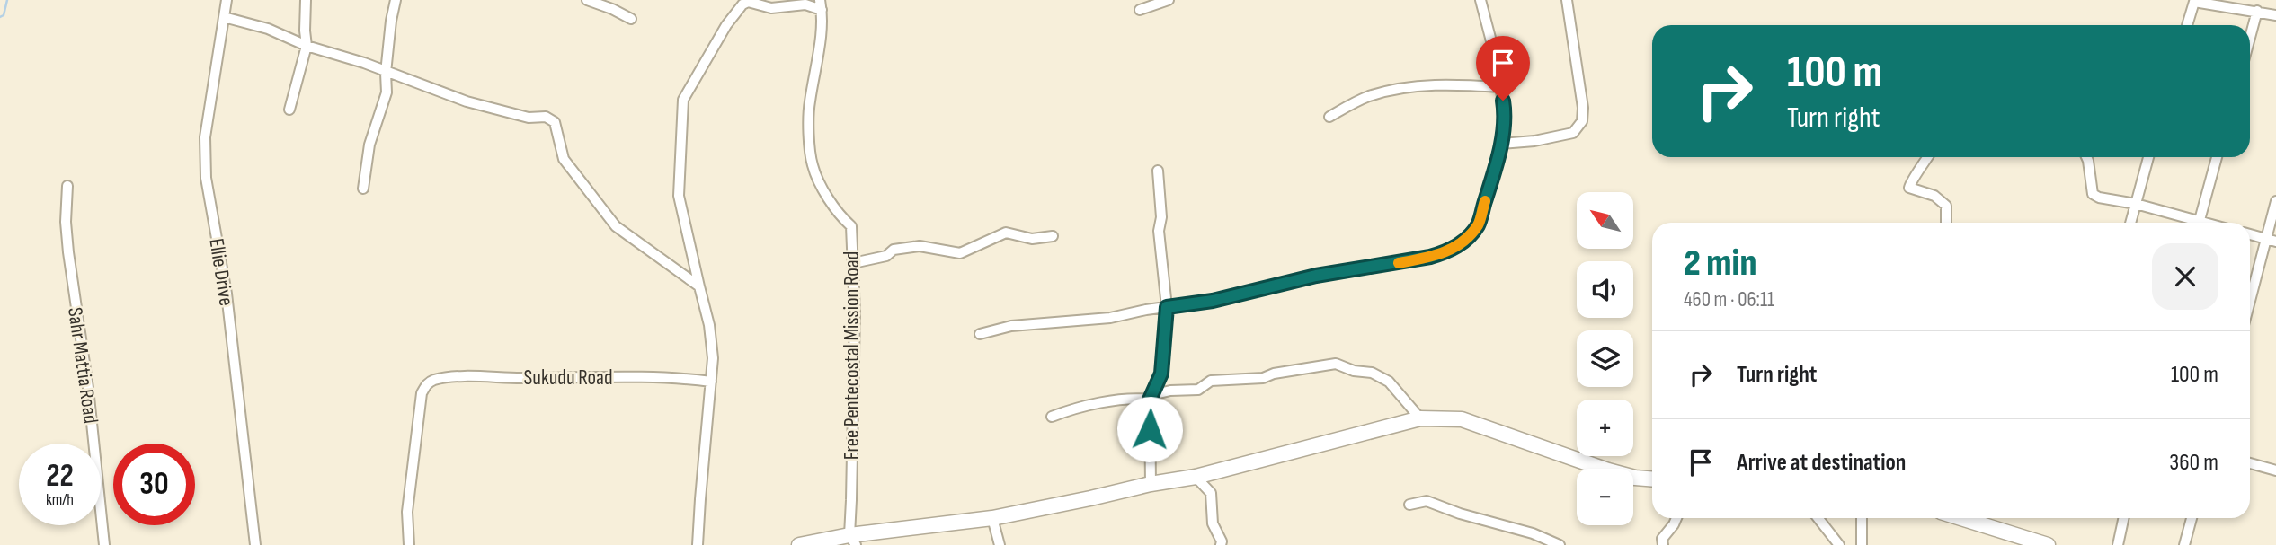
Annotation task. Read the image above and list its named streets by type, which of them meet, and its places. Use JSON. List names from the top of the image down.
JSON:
{
  "streets": {
    "street": [
      "Ellie Drive",
      "Free Pentecostal Mission Road",
      "Sahr Mattia Road",
      "Sukudu Road"
    ]
  },
  "north": "top left",
  "page": {
    "turn": ["100 m", "Turn right"],
    "map_buttons": ["+", "−"],
    "heading": ["2 min", "460 m · 06:11"],
    "list": [
      {
        "name": "Turn right",
        "value": "100 m"
      },
      {
        "name": "Arrive at destination",
        "value": "360 m"
      }
    ],
    "speed": "22 km/h",
    "limit": "30"
  }
}
